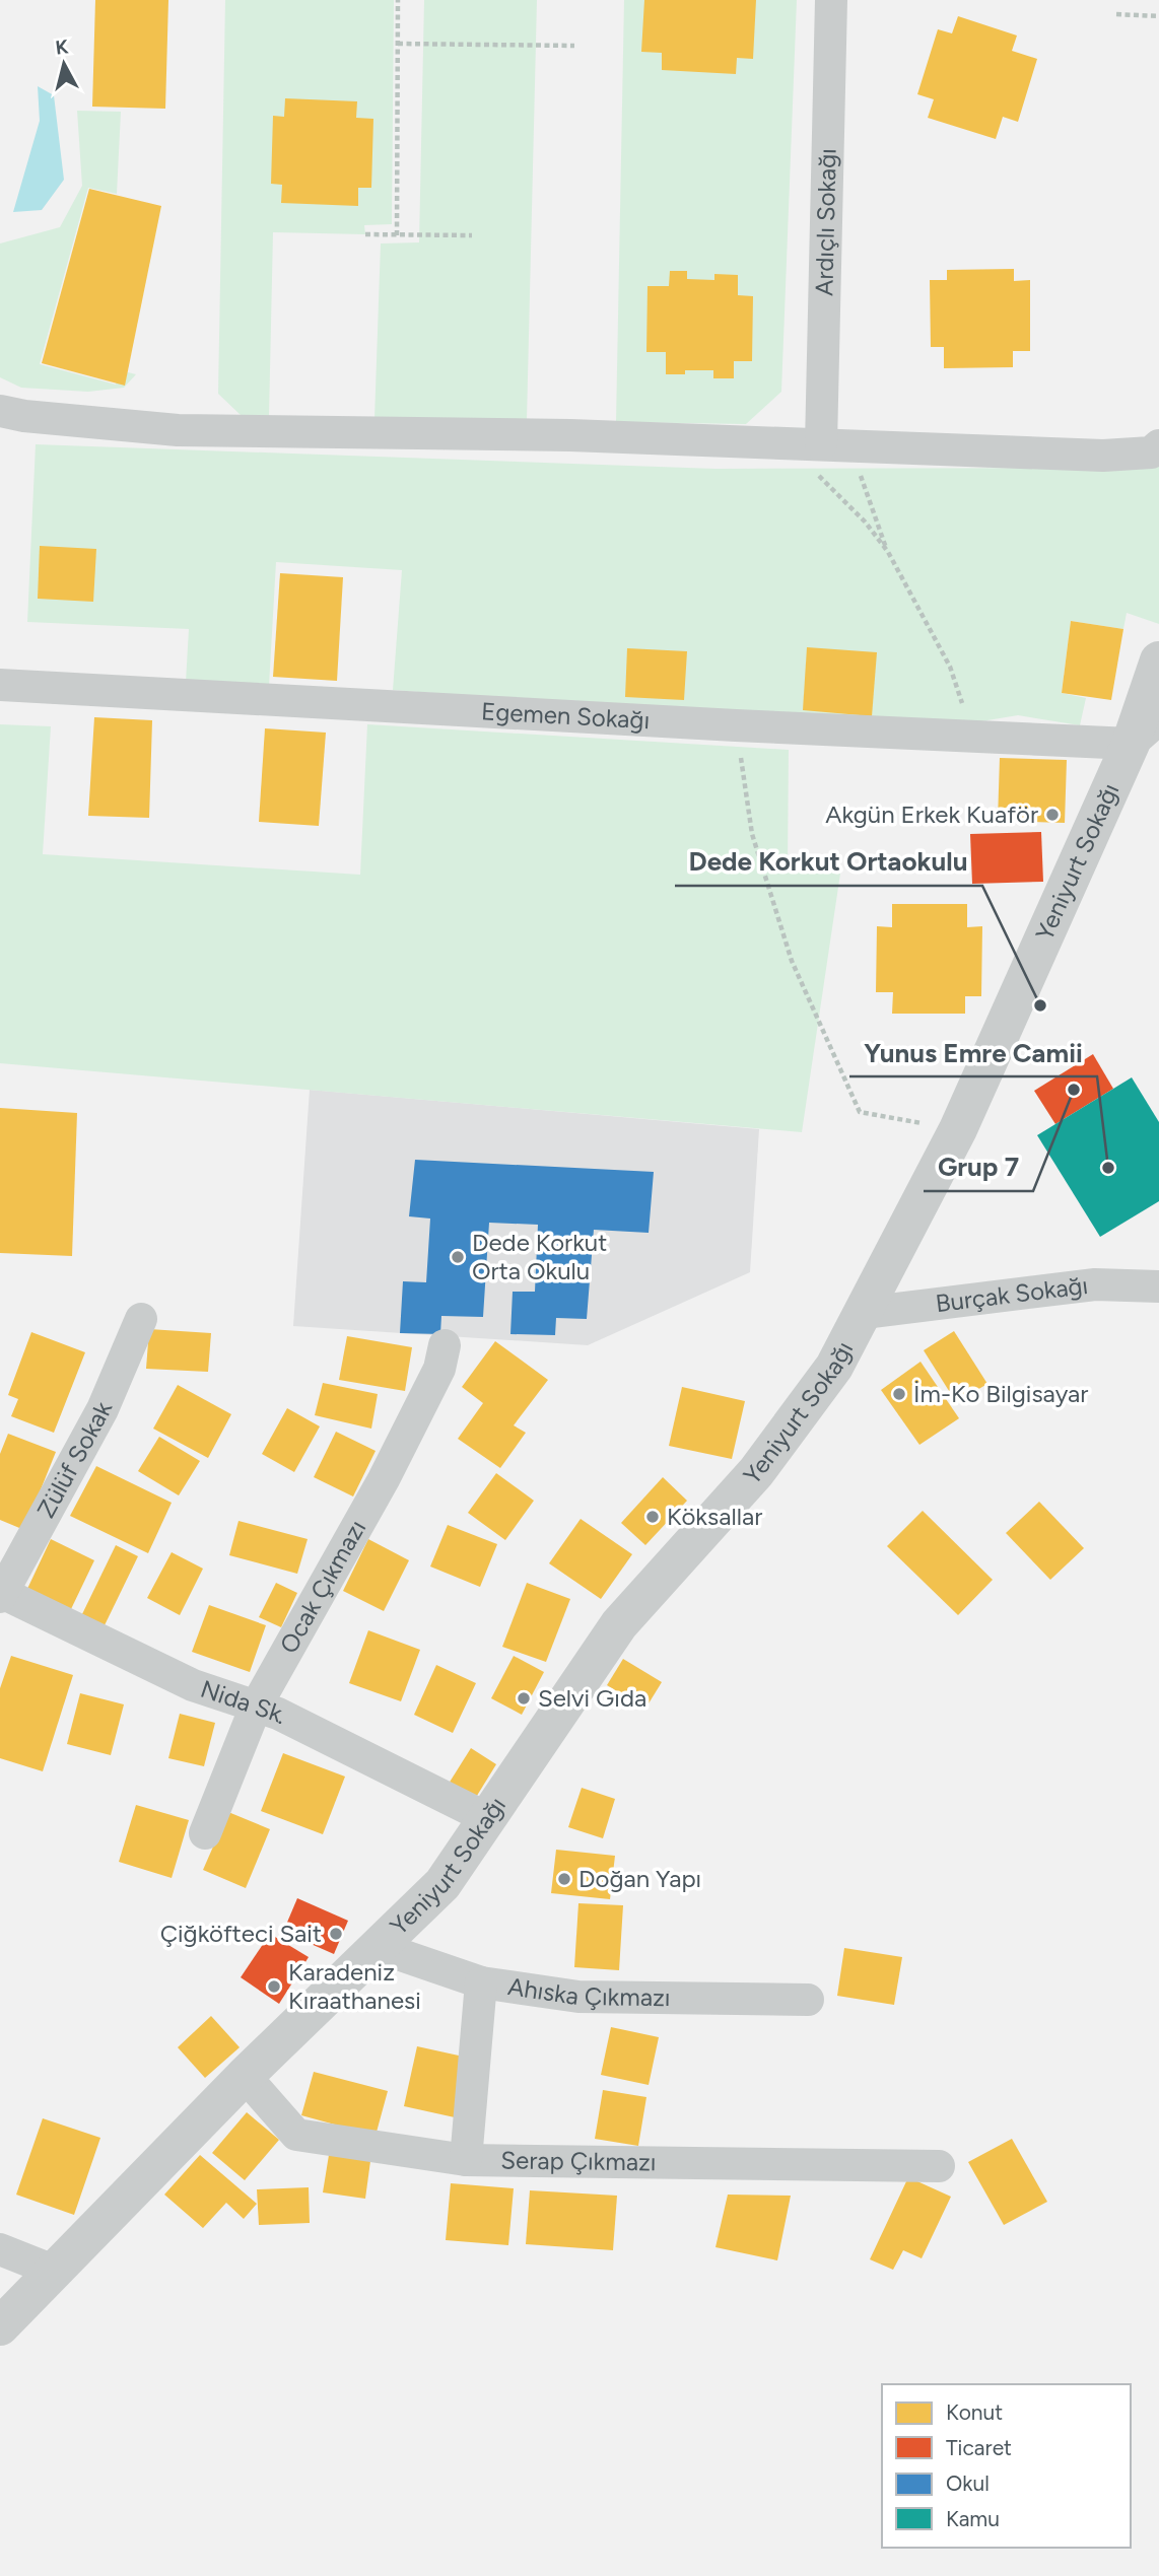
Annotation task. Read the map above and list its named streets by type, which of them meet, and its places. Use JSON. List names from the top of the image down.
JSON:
{
  "streets": {
    "street": [
      "Ardıçlı Sokağı",
      "Egemen Sokağı",
      "Yeniyurt Sokağı",
      "Burçak Sokağı",
      "Zülüf Sokak",
      "Ocak Çıkmazı",
      "Nida Sk.",
      "Ahıska Çıkmazı",
      "Serap Çıkmazı"
    ]
  },
  "crossings": [
    ["Egemen Sokağı", "Yeniyurt Sokağı"],
    ["Yeniyurt Sokağı", "Burçak Sokağı"],
    ["Yeniyurt Sokağı", "Nida Sk."],
    ["Yeniyurt Sokağı", "Ahıska Çıkmazı"],
    ["Yeniyurt Sokağı", "Serap Çıkmazı"],
    ["Zülüf Sokak", "Nida Sk."],
    ["Ocak Çıkmazı", "Nida Sk."]
  ],
  "places": [
    "Akgün Erkek Kuaför",
    "Dede Korkut Ortaokulu",
    "Grup 7",
    "Yunus Emre Camii",
    "Dede Korkut Orta Okulu",
    "İm-Ko Bilgisayar",
    "Köksallar",
    "Selvi Gıda",
    "Doğan Yapı",
    "Çiğköfteci Sait",
    "Karadeniz Kıraathanesi"
  ],
  "legend": [
    "Konut",
    "Ticaret",
    "Okul",
    "Kamu"
  ],
  "north": "top"
}
